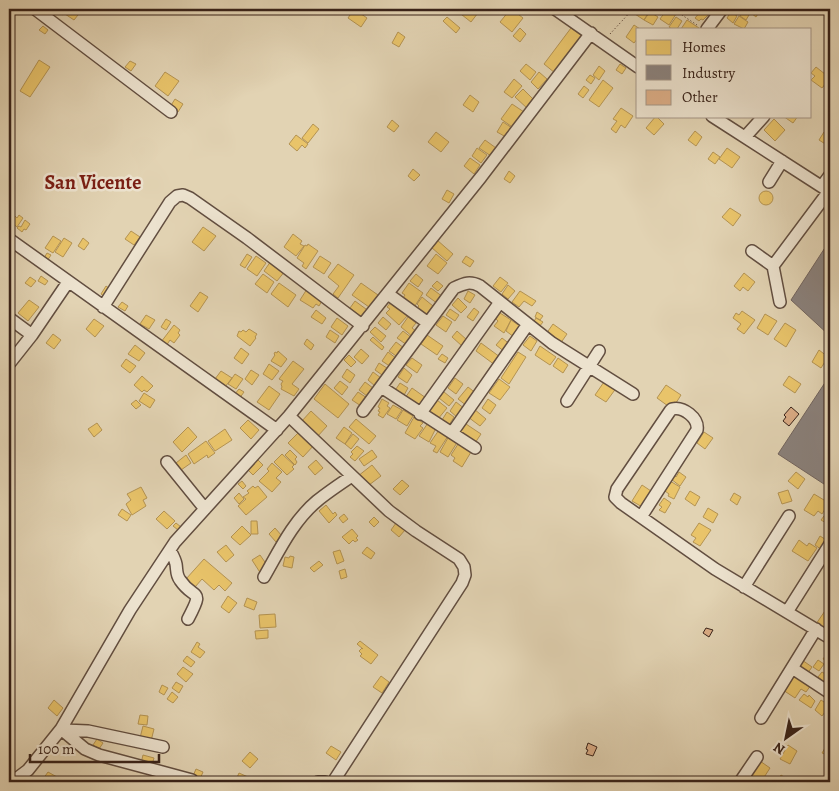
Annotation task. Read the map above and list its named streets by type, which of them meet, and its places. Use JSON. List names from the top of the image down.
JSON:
{
  "districts": ["San Vicente"],
  "legend": ["Homes", "Industry", "Other"],
  "scale_bar": "100 m",
  "north": "bottom left"
}
